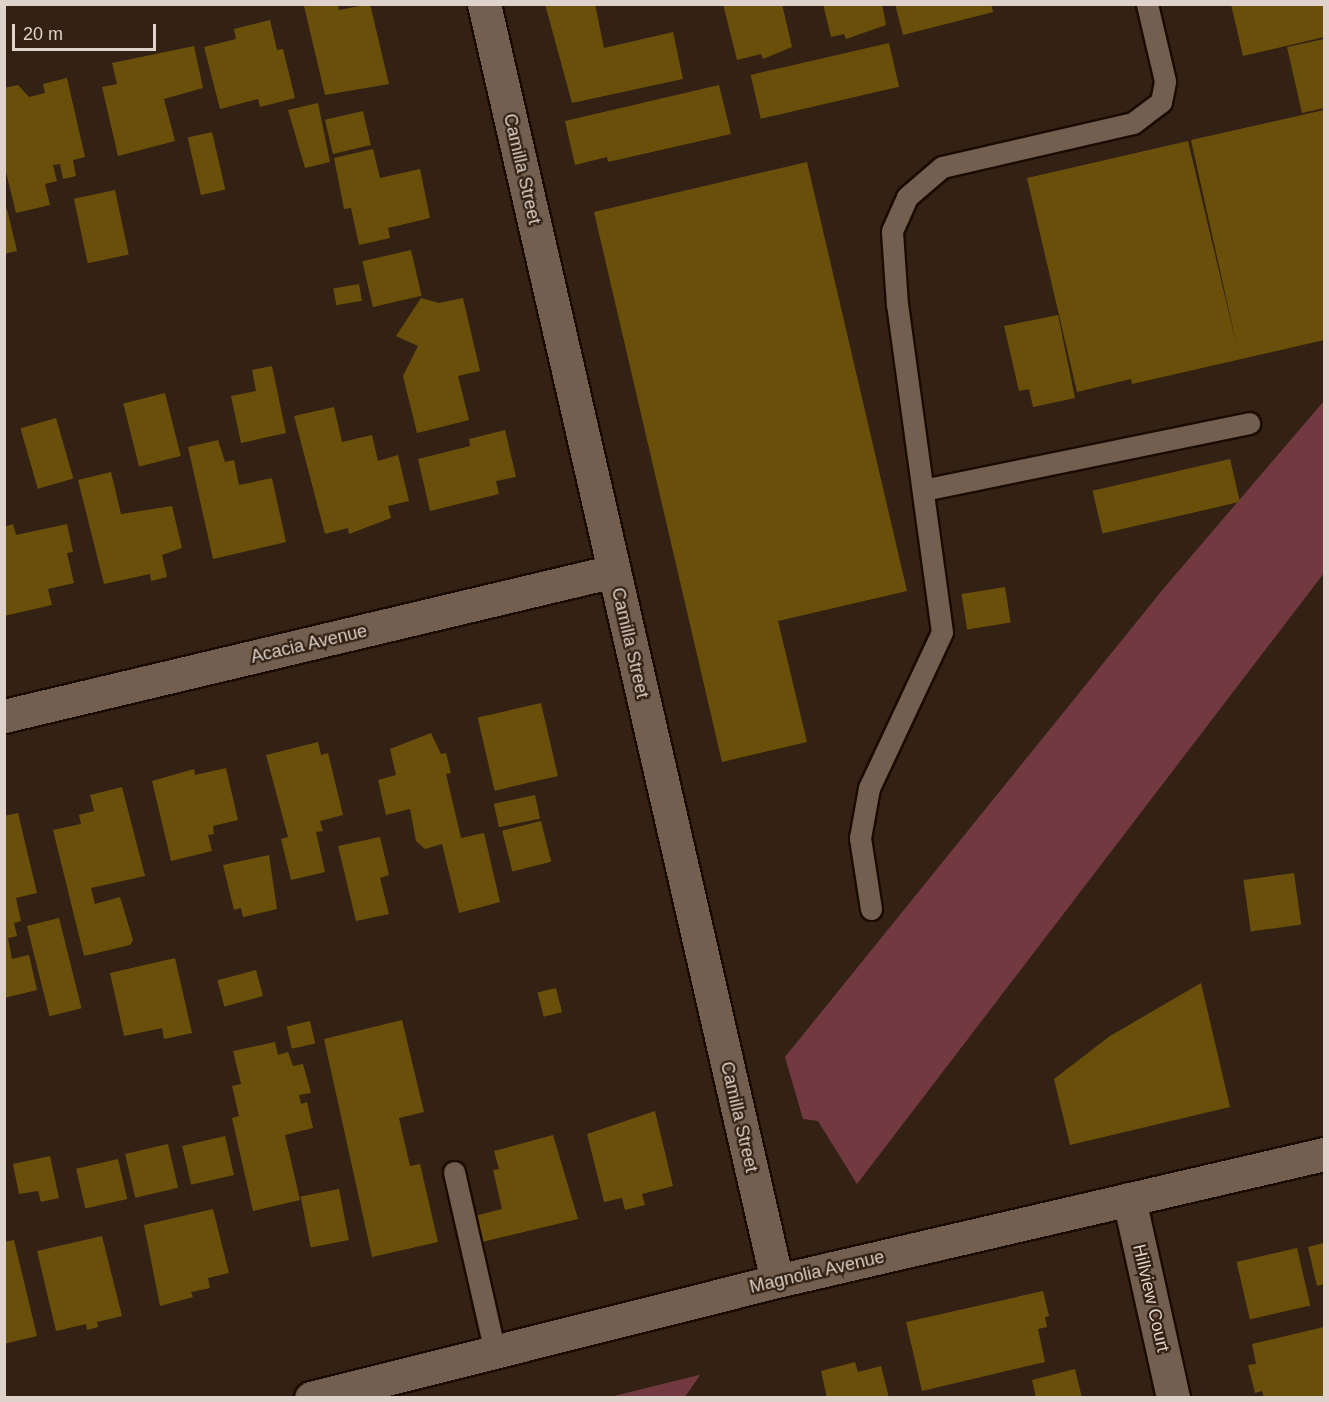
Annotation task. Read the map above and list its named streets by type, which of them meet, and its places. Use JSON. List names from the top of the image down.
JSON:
{
  "streets": {
    "street": [
      "Camilla Street",
      "Acacia Avenue",
      "Magnolia Avenue",
      "Hillview Court"
    ]
  },
  "crossings": [
    ["Camilla Street", "Acacia Avenue"],
    ["Camilla Street", "Magnolia Avenue"],
    ["Magnolia Avenue", "Hillview Court"]
  ],
  "scale_bar": "20 m"
}
